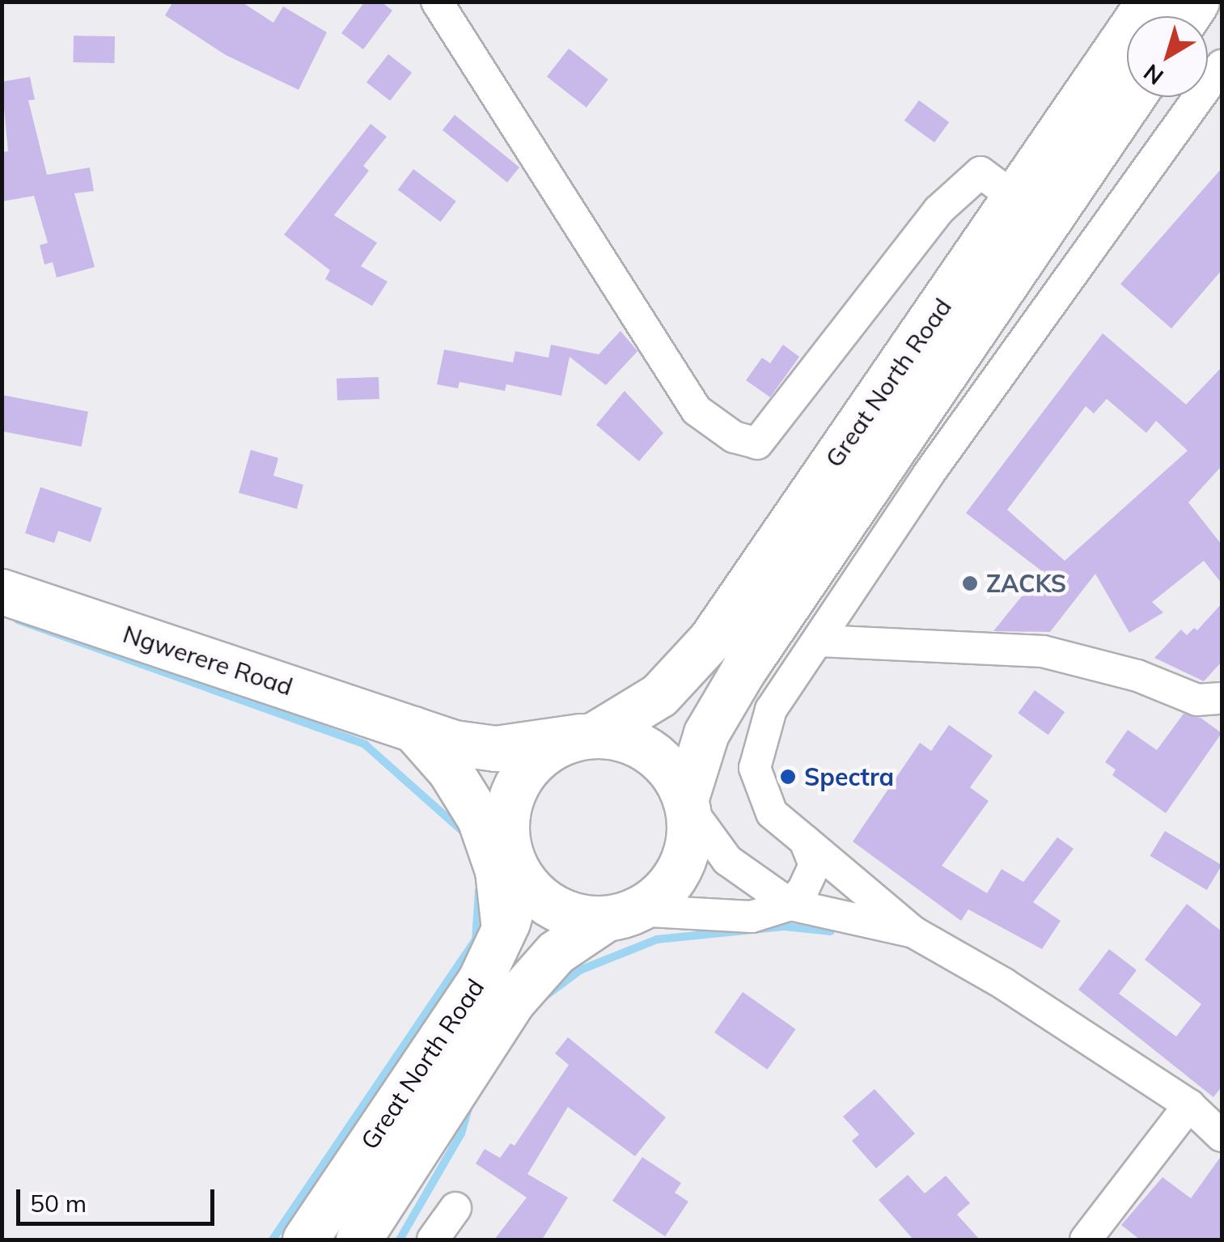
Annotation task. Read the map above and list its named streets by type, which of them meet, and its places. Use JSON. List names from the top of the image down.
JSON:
{
  "streets": {
    "main road": ["Great North Road", "Ngwerere Road"]
  },
  "crossings": [
    ["Great North Road", "Ngwerere Road"]
  ],
  "places": ["ZACKS", "Spectra"],
  "scale_bar": "50 m",
  "north": "bottom left"
}
